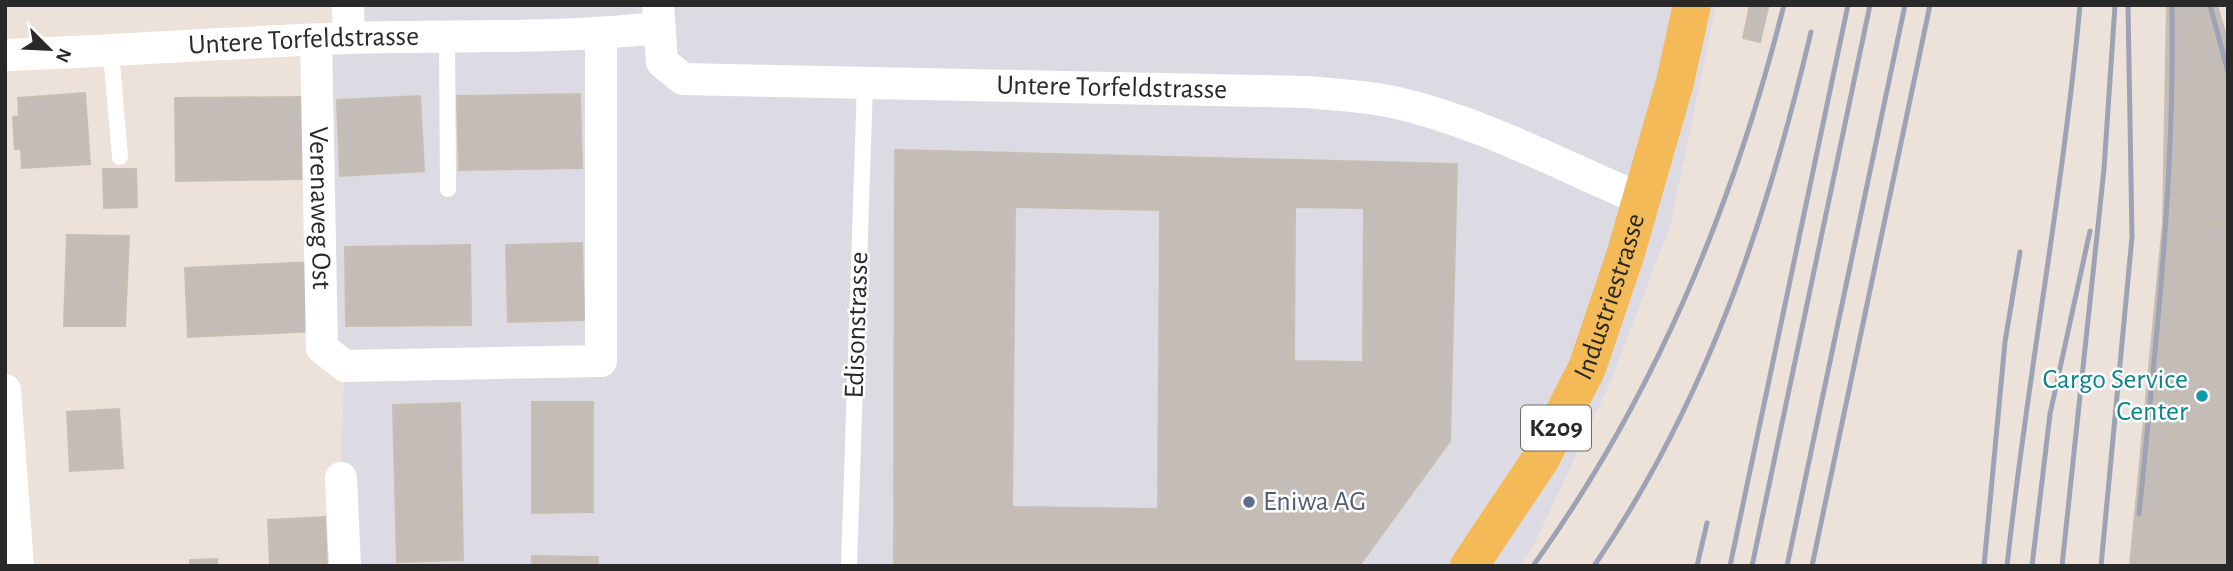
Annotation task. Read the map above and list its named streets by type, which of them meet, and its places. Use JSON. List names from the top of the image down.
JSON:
{
  "streets": {
    "main road": ["Industriestrasse", "K209"],
    "street": ["Untere Torfeldstrasse", "Verenaweg Ost"],
    "lane": ["Edisonstrasse"]
  },
  "crossings": [
    ["Untere Torfeldstrasse", "Verenaweg Ost"],
    ["Untere Torfeldstrasse", "Industriestrasse"],
    ["Untere Torfeldstrasse", "Edisonstrasse"]
  ],
  "places": ["Cargo Service Center", "Eniwa AG"],
  "north": "bottom right"
}
